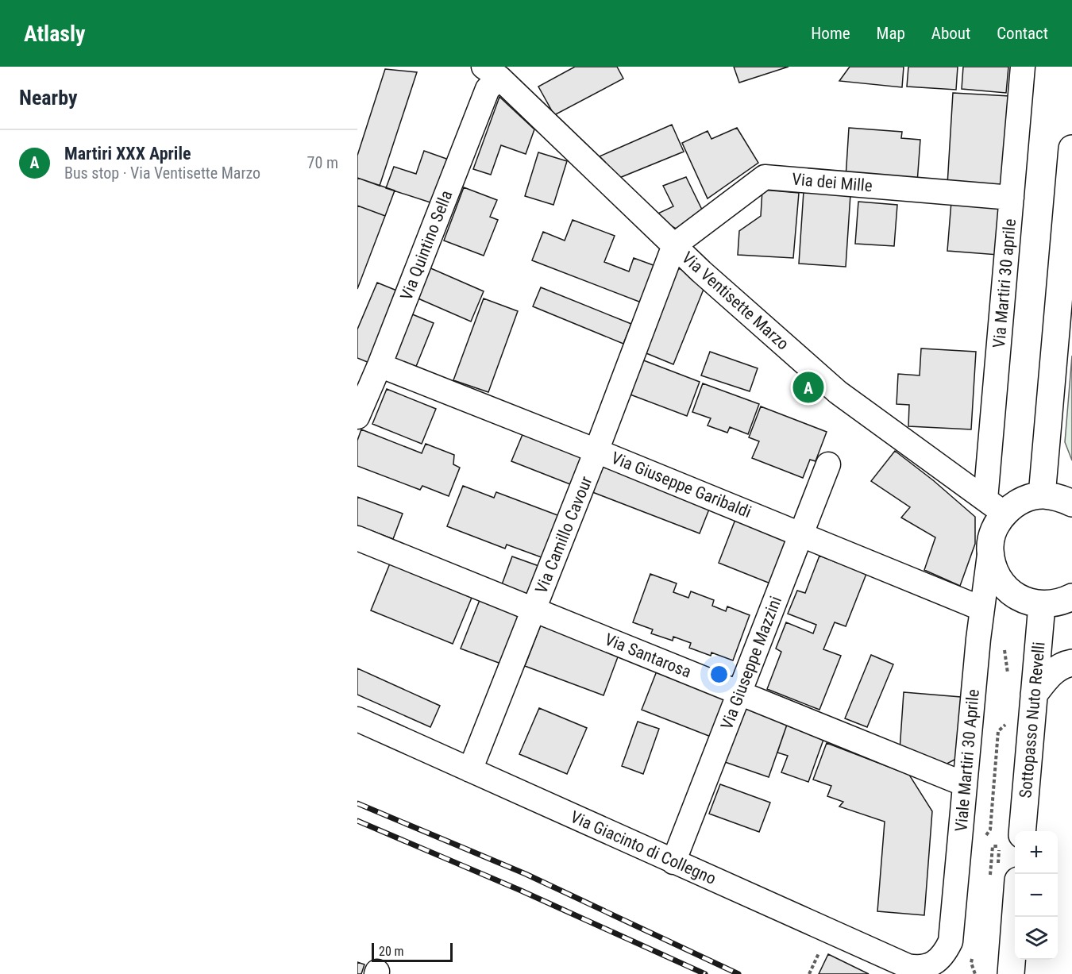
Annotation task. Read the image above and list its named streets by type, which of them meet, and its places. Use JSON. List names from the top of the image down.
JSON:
{
  "streets": {
    "street": [
      "Via dei Mille",
      "Via Quintino Sella",
      "Via Martiri 30 aprile",
      "Via Ventisette Marzo",
      "Via Giuseppe Garibaldi",
      "Via Camillo Cavour",
      "Via Santarosa",
      "Via Giuseppe Mazzini",
      "Sottopasso Nuto Revelli",
      "Viale Martiri 30 Aprile",
      "Via Giacinto di Collegno"
    ]
  },
  "crossings": [
    ["Via dei Mille", "Via Martiri 30 aprile"],
    ["Via dei Mille", "Via Ventisette Marzo"],
    ["Via dei Mille", "Via Camillo Cavour"],
    ["Via Quintino Sella", "Via Ventisette Marzo"],
    ["Via Quintino Sella", "Via Giuseppe Garibaldi"],
    ["Via Martiri 30 aprile", "Via Ventisette Marzo"],
    ["Via Ventisette Marzo", "Via Camillo Cavour"],
    ["Via Giuseppe Garibaldi", "Via Camillo Cavour"],
    ["Via Giuseppe Garibaldi", "Via Giuseppe Mazzini"],
    ["Via Giuseppe Garibaldi", "Viale Martiri 30 Aprile"],
    ["Via Camillo Cavour", "Via Santarosa"],
    ["Via Camillo Cavour", "Via Giacinto di Collegno"],
    ["Via Santarosa", "Via Giuseppe Mazzini"],
    ["Via Santarosa", "Viale Martiri 30 Aprile"],
    ["Via Giuseppe Mazzini", "Via Giacinto di Collegno"],
    ["Viale Martiri 30 Aprile", "Via Giacinto di Collegno"]
  ],
  "scale_bar": "20 m",
  "page": {
    "header": "Atlasly",
    "nav": [
      "Home",
      "Map",
      "About",
      "Contact"
    ],
    "heading": "Nearby",
    "list": [
      {
        "mark": "A",
        "name": "Martiri XXX Aprile",
        "note": "Bus stop · Via Ventisette Marzo",
        "value": "70 m"
      }
    ],
    "pins": "A",
    "map_buttons": ["+", "−"],
    "scale": "20 m"
  }
}
